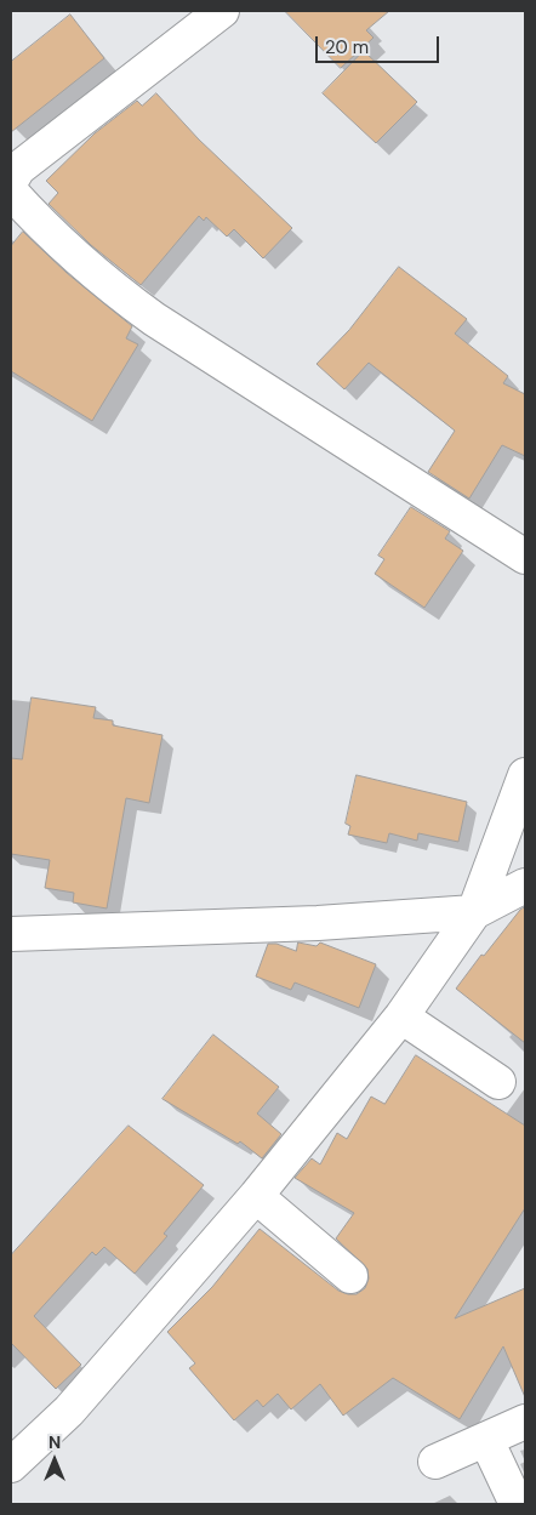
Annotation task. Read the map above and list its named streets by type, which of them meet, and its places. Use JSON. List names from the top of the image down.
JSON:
{
  "scale_bar": "20 m",
  "north": "top"
}
